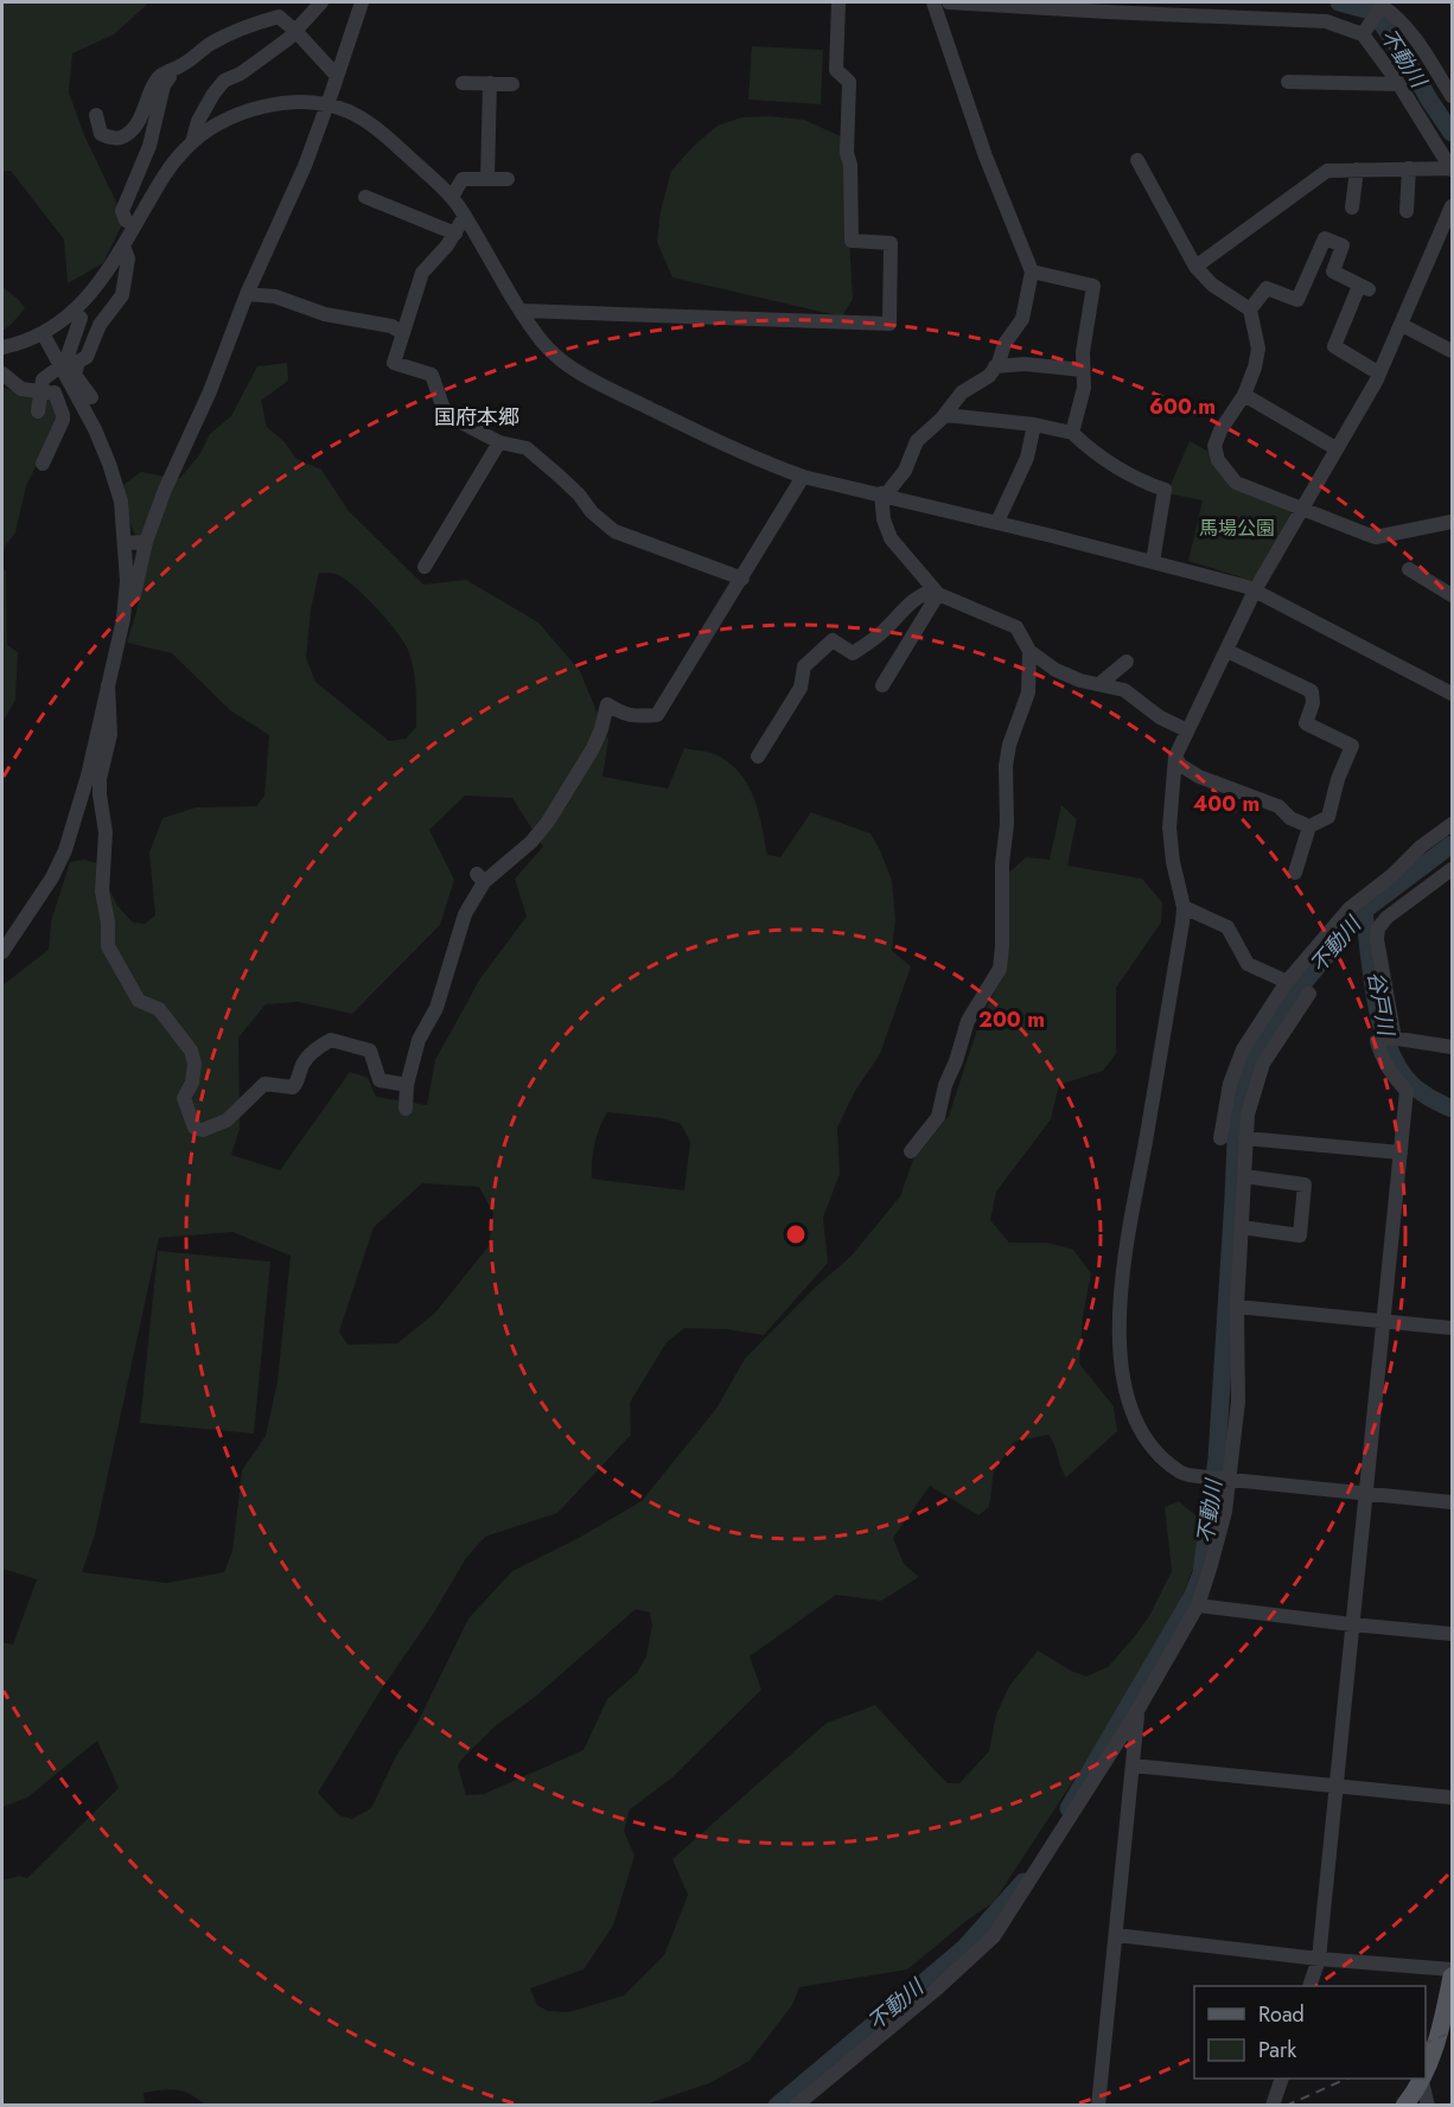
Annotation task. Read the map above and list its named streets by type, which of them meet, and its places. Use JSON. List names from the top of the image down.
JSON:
{
  "districts": ["国府本郷"],
  "water": ["不動川", "谷戸川"],
  "parks": ["馬場公園"],
  "legend": ["Road", "Park"],
  "rings": ["600 m", "400 m", "200 m"]
}
